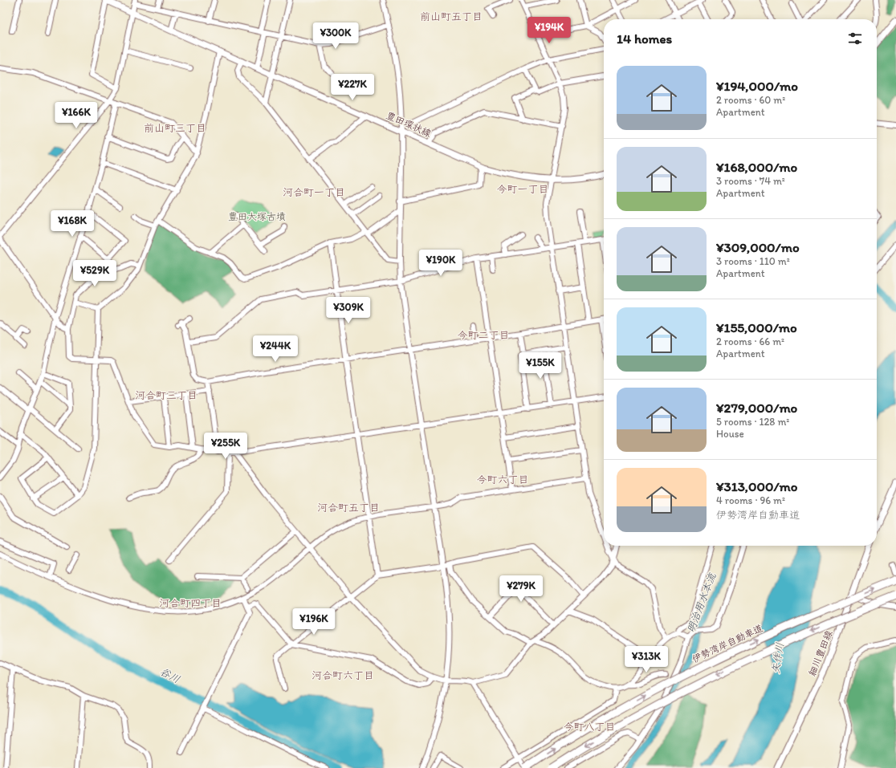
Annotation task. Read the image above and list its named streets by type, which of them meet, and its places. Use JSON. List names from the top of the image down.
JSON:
{
  "streets": {
    "highway": ["伊勢湾岸自動車道"],
    "main road": ["豊田環状線", "細川豊田線"]
  },
  "districts": [
    "前山町五丁目",
    "前山町三丁目",
    "今町一丁目",
    "河合町一丁目",
    "今町二丁目",
    "河合町三丁目",
    "今町六丁目",
    "河合町五丁目",
    "河合町四丁目",
    "河合町六丁目",
    "今町八丁目"
  ],
  "water": ["明治用水本流", "矢作川", "谷川"],
  "parks": ["豊田大塚古墳"],
  "page": {
    "price": [
      "¥194K",
      "¥300K",
      "¥227K",
      "¥166K",
      "¥168K",
      "¥190K",
      "¥529K",
      "¥309K",
      "¥244K",
      "¥155K",
      "¥255K",
      "¥279K",
      "¥196K",
      "¥313K"
    ],
    "heading": "14 homes",
    "list": [
      {
        "name": "¥194,000/mo",
        "note": "2 rooms · 60 m² · Apartment"
      },
      {
        "name": "¥168,000/mo",
        "note": "3 rooms · 74 m² · Apartment"
      },
      {
        "name": "¥309,000/mo",
        "note": "3 rooms · 110 m² · Apartment"
      },
      {
        "name": "¥155,000/mo",
        "note": "2 rooms · 66 m² · Apartment"
      },
      {
        "name": "¥279,000/mo",
        "note": "5 rooms · 128 m² · House"
      },
      {
        "name": "¥313,000/mo",
        "note": "4 rooms · 96 m² · 伊勢湾岸自動車道"
      }
    ]
  }
}
